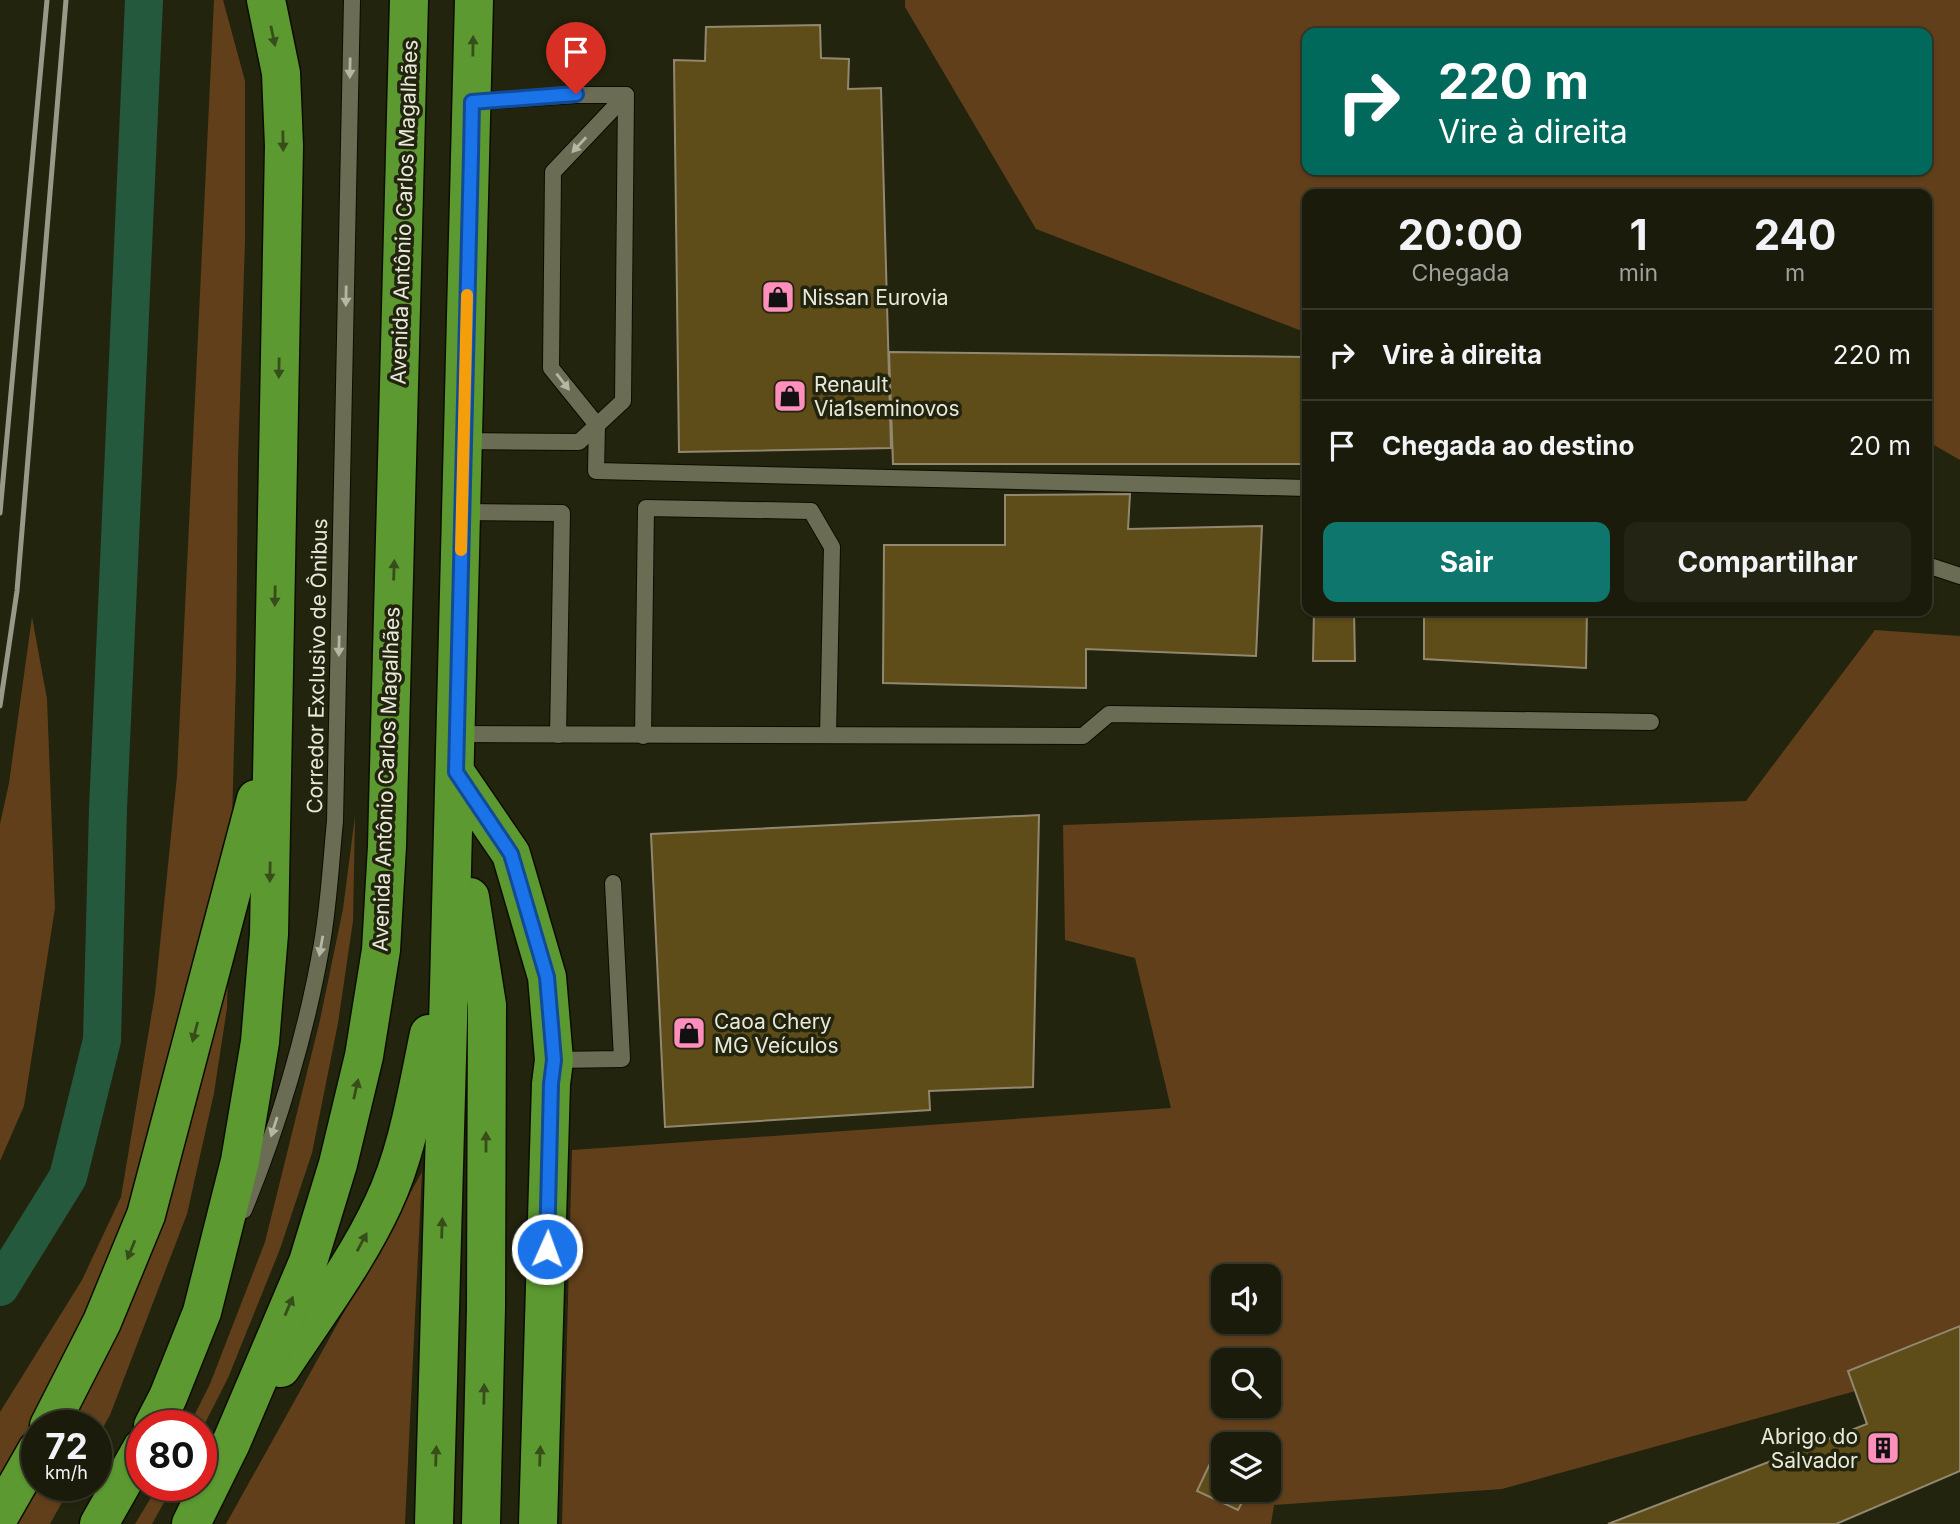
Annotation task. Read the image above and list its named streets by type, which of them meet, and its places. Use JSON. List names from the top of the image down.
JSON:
{
  "streets": {
    "highway": ["Avenida Antônio Carlos Magalhães"],
    "lane": ["Corredor Exclusivo de Ônibus"]
  },
  "one_way": ["Corredor Exclusivo de Ônibus"],
  "places": {
    "shop": ["Nissan Eurovia", "Renault Via1seminovos", "Caoa Chery MG Veículos"],
    "building": ["Abrigo do Salvador"]
  },
  "page": {
    "turn": ["220 m", "Vire à direita"],
    "eta": [
      "20:00",
      "Chegada",
      "1",
      "min",
      "240",
      "m"
    ],
    "list": [
      {
        "name": "Vire à direita",
        "value": "220 m"
      },
      {
        "name": "Chegada ao destino",
        "value": "20 m"
      }
    ],
    "buttons": ["Sair", "Compartilhar"],
    "speed": "72 km/h",
    "limit": "80"
  }
}
